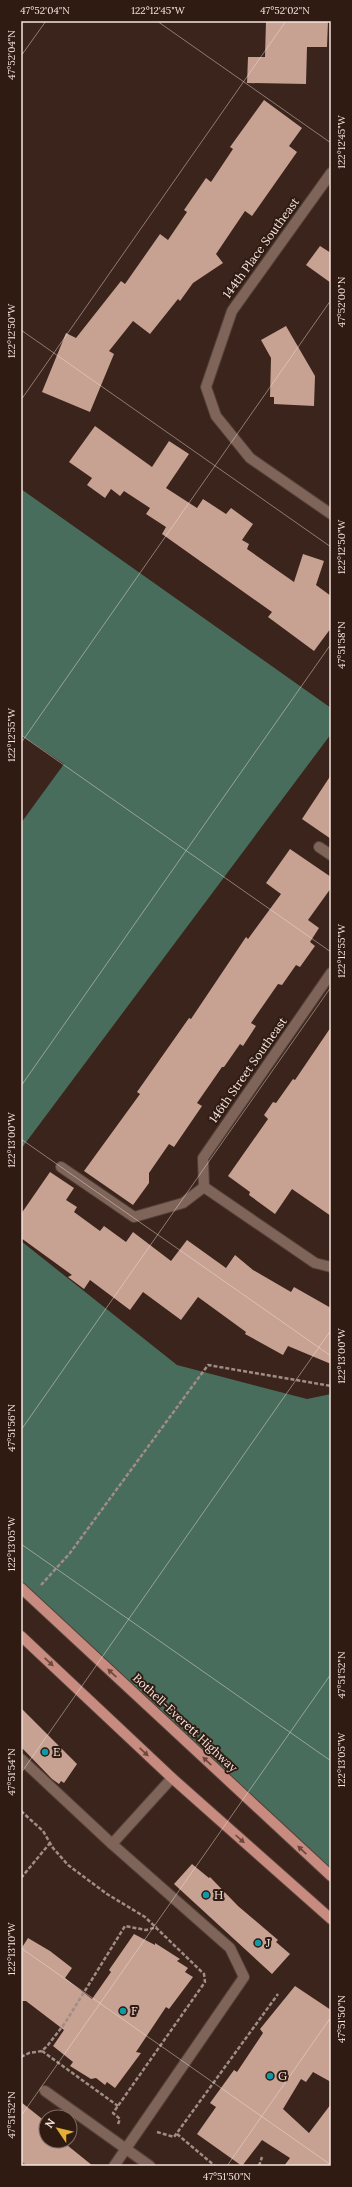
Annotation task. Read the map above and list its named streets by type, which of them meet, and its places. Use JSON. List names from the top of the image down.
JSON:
{
  "streets": {
    "main road": ["Bothell-Everett Highway"],
    "street": ["144th Place Southeast", "146th Street Southeast"]
  },
  "places": [
    "E",
    "H",
    "J",
    "F",
    "G"
  ],
  "north": "top left",
  "coordinates": [
    "47°52'04\"N",
    "122°12'45\"W",
    "47°52'02\"N",
    "47°52'00\"N",
    "122°12'50\"W",
    "47°51'58\"N",
    "122°12'55\"W",
    "122°13'00\"W",
    "47°51'56\"N",
    "122°13'05\"W",
    "47°51'52\"N",
    "47°51'54\"N",
    "122°13'10\"W",
    "47°51'50\"N"
  ]
}
